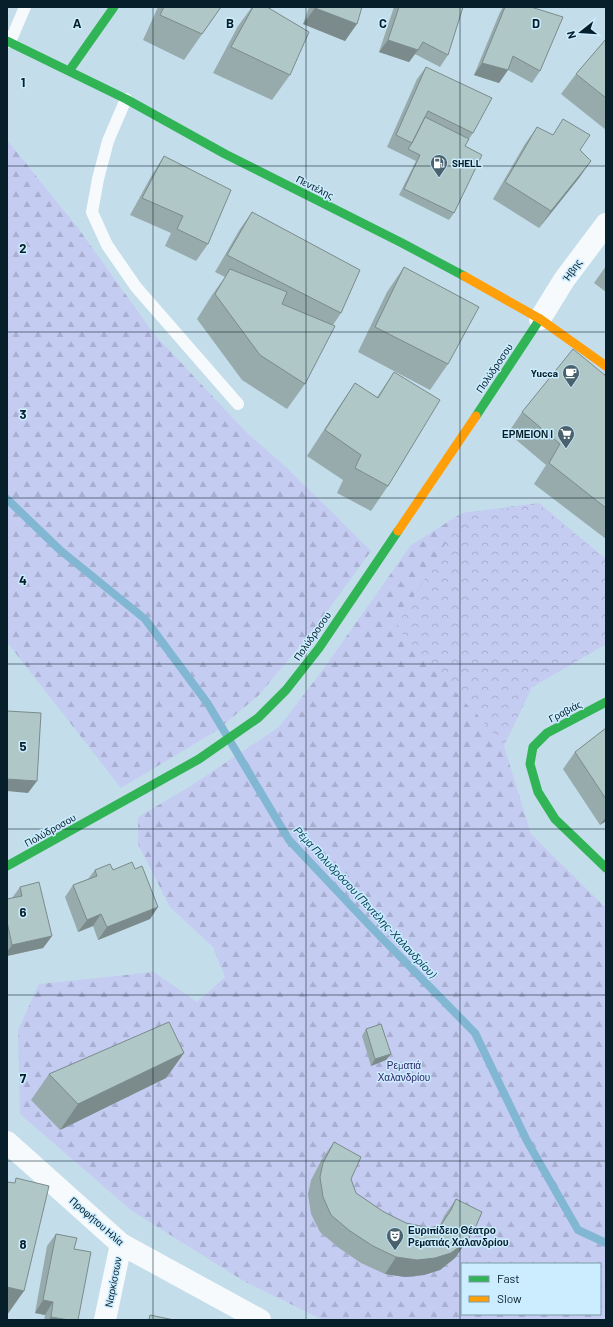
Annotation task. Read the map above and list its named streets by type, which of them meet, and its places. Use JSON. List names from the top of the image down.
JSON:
{
  "streets": {
    "street": [
      "Πεντέλης",
      "Ήβης",
      "Πολύδροσου",
      "Γραβιάς",
      "Προφήτου Ηλία",
      "Ναρκίσσων"
    ]
  },
  "crossings": [
    ["Πεντέλης", "Ήβης"],
    ["Πεντέλης", "Πολύδροσου"],
    ["Ήβης", "Πολύδροσου"],
    ["Προφήτου Ηλία", "Ναρκίσσων"]
  ],
  "water": ["Ρέμα Πολυδρόσου (Πεντέλης-Χαλανδρίου)"],
  "parks": ["Ρεματιά Χαλανδρίου"],
  "places": {
    "fuel station": ["SHELL"],
    "cafe": ["Yucca"],
    "supermarket": ["ΕΡΜΕΙΟΝ Ι"],
    "theatre": ["Ευριπίδειο Θέατρο Ρεματιάς Χαλανδρίου"]
  },
  "legend": ["Fast", "Slow"],
  "north": "left",
  "grid": {
    "columns": [
      "A",
      "B",
      "C",
      "D"
    ],
    "rows": [
      "1",
      "2",
      "3",
      "4",
      "5",
      "6",
      "7",
      "8"
    ]
  }
}
